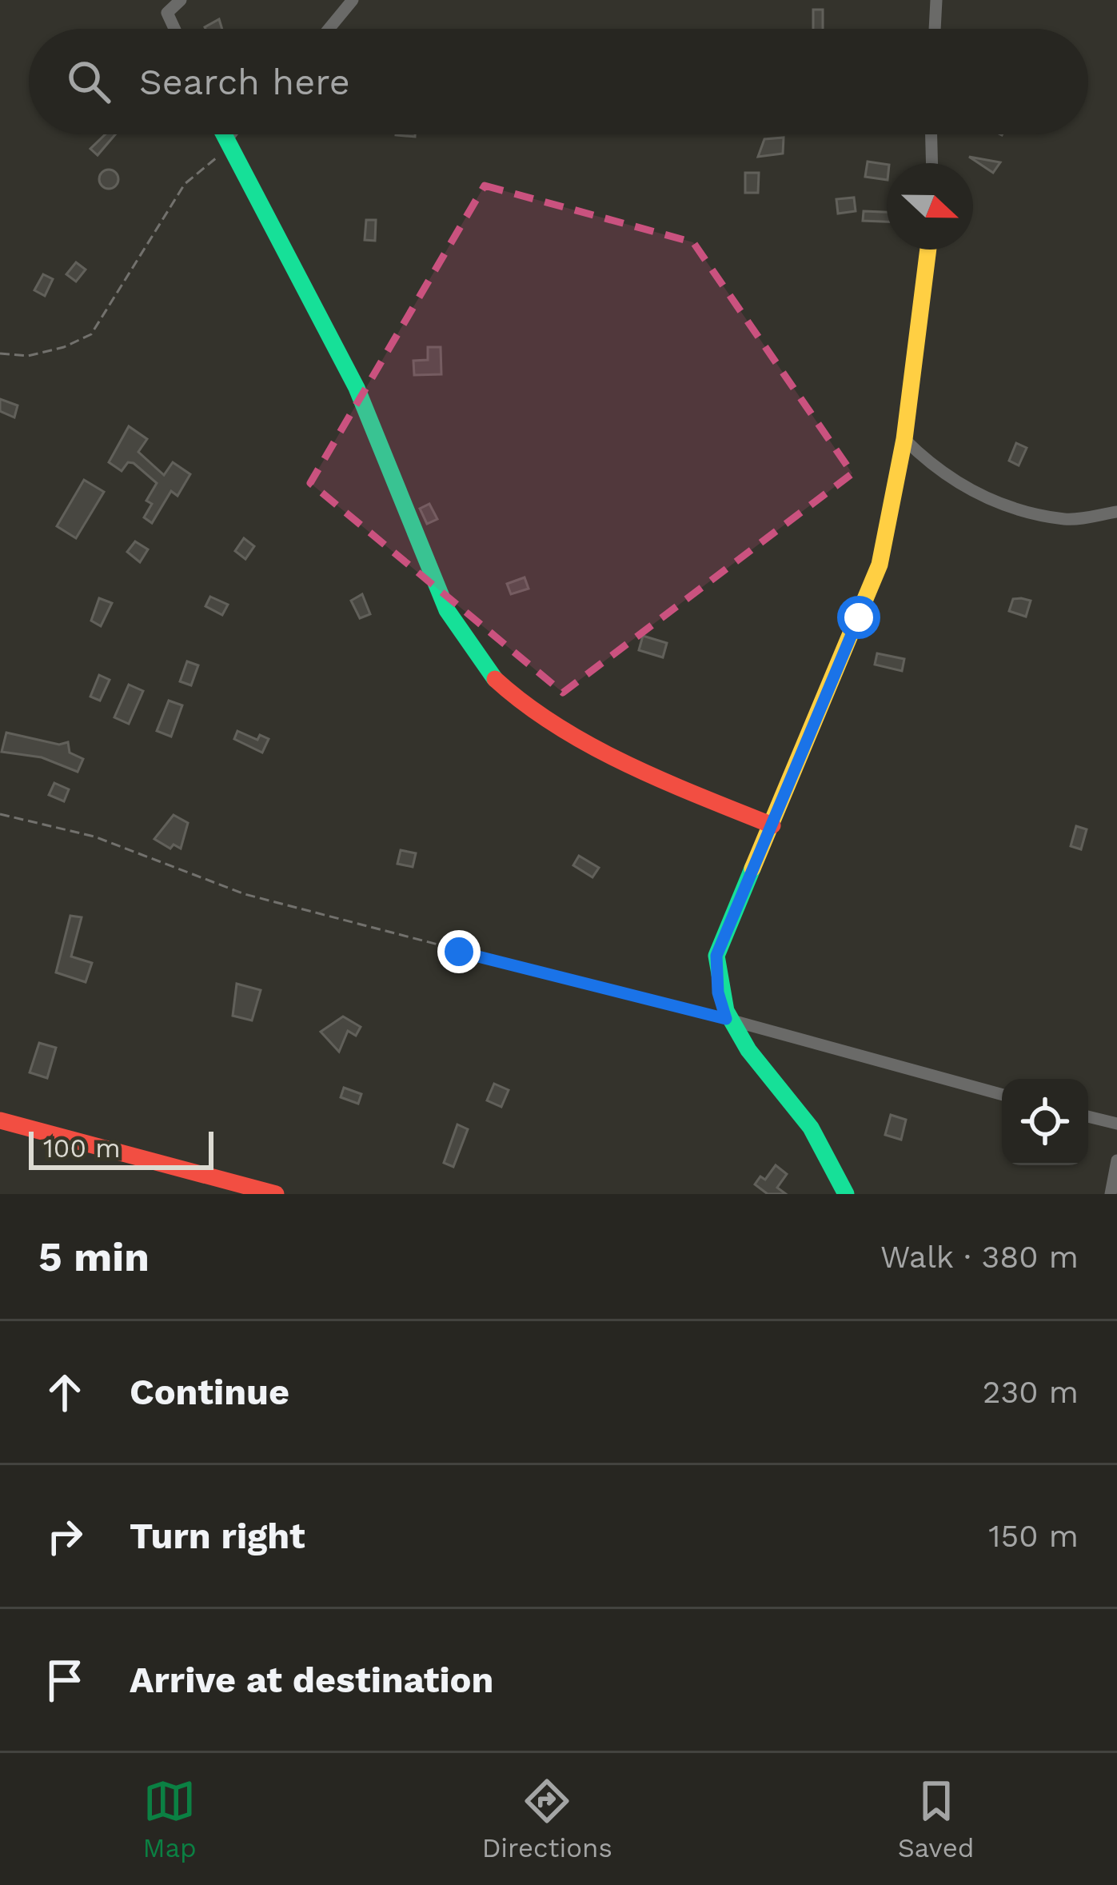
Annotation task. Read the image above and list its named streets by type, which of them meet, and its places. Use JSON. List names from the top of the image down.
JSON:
{
  "scale_bar": "100 m",
  "north": "right",
  "page": {
    "search": "Search here",
    "scale": "100 m",
    "heading": ["5 min", "Walk · 380 m"],
    "list": [
      ["Continue", "230 m"],
      ["Turn right", "150 m"],
      "Arrive at destination"
    ],
    "nav": ["Map", "Directions", "Saved"]
  }
}
